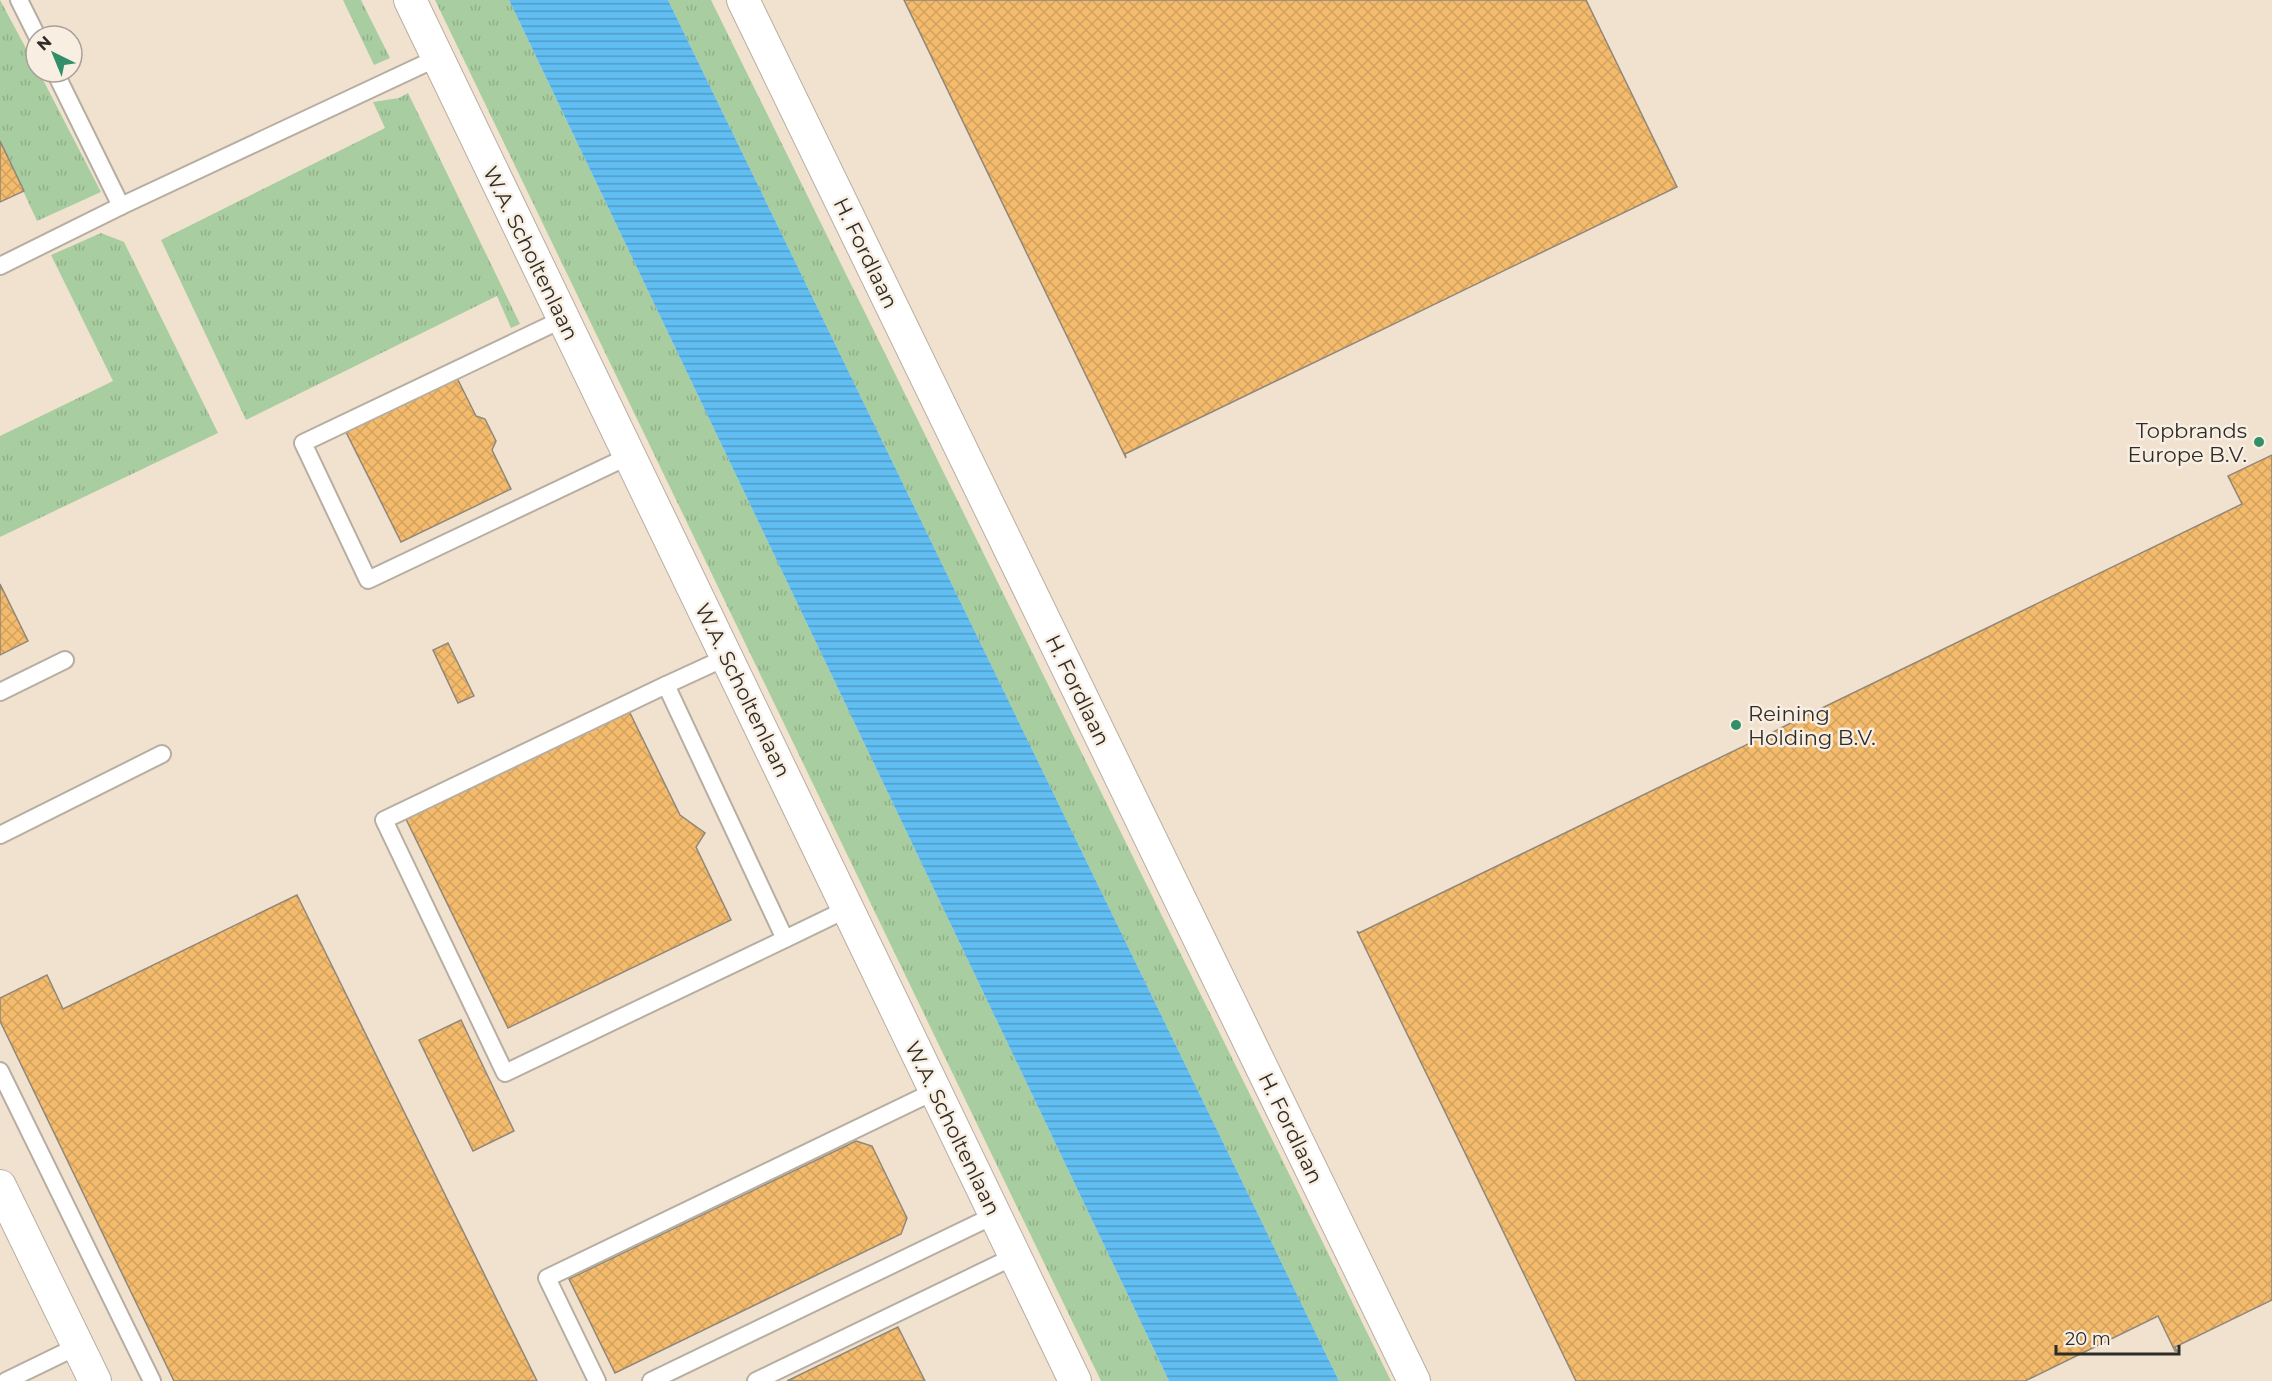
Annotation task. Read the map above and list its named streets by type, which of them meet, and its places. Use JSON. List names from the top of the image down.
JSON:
{
  "streets": {
    "street": ["W.A. Scholtenlaan", "H. Fordlaan"]
  },
  "places": ["Topbrands Europe B.V.", "Reining Holding B.V."],
  "scale_bar": "20 m",
  "north": "top left"
}
